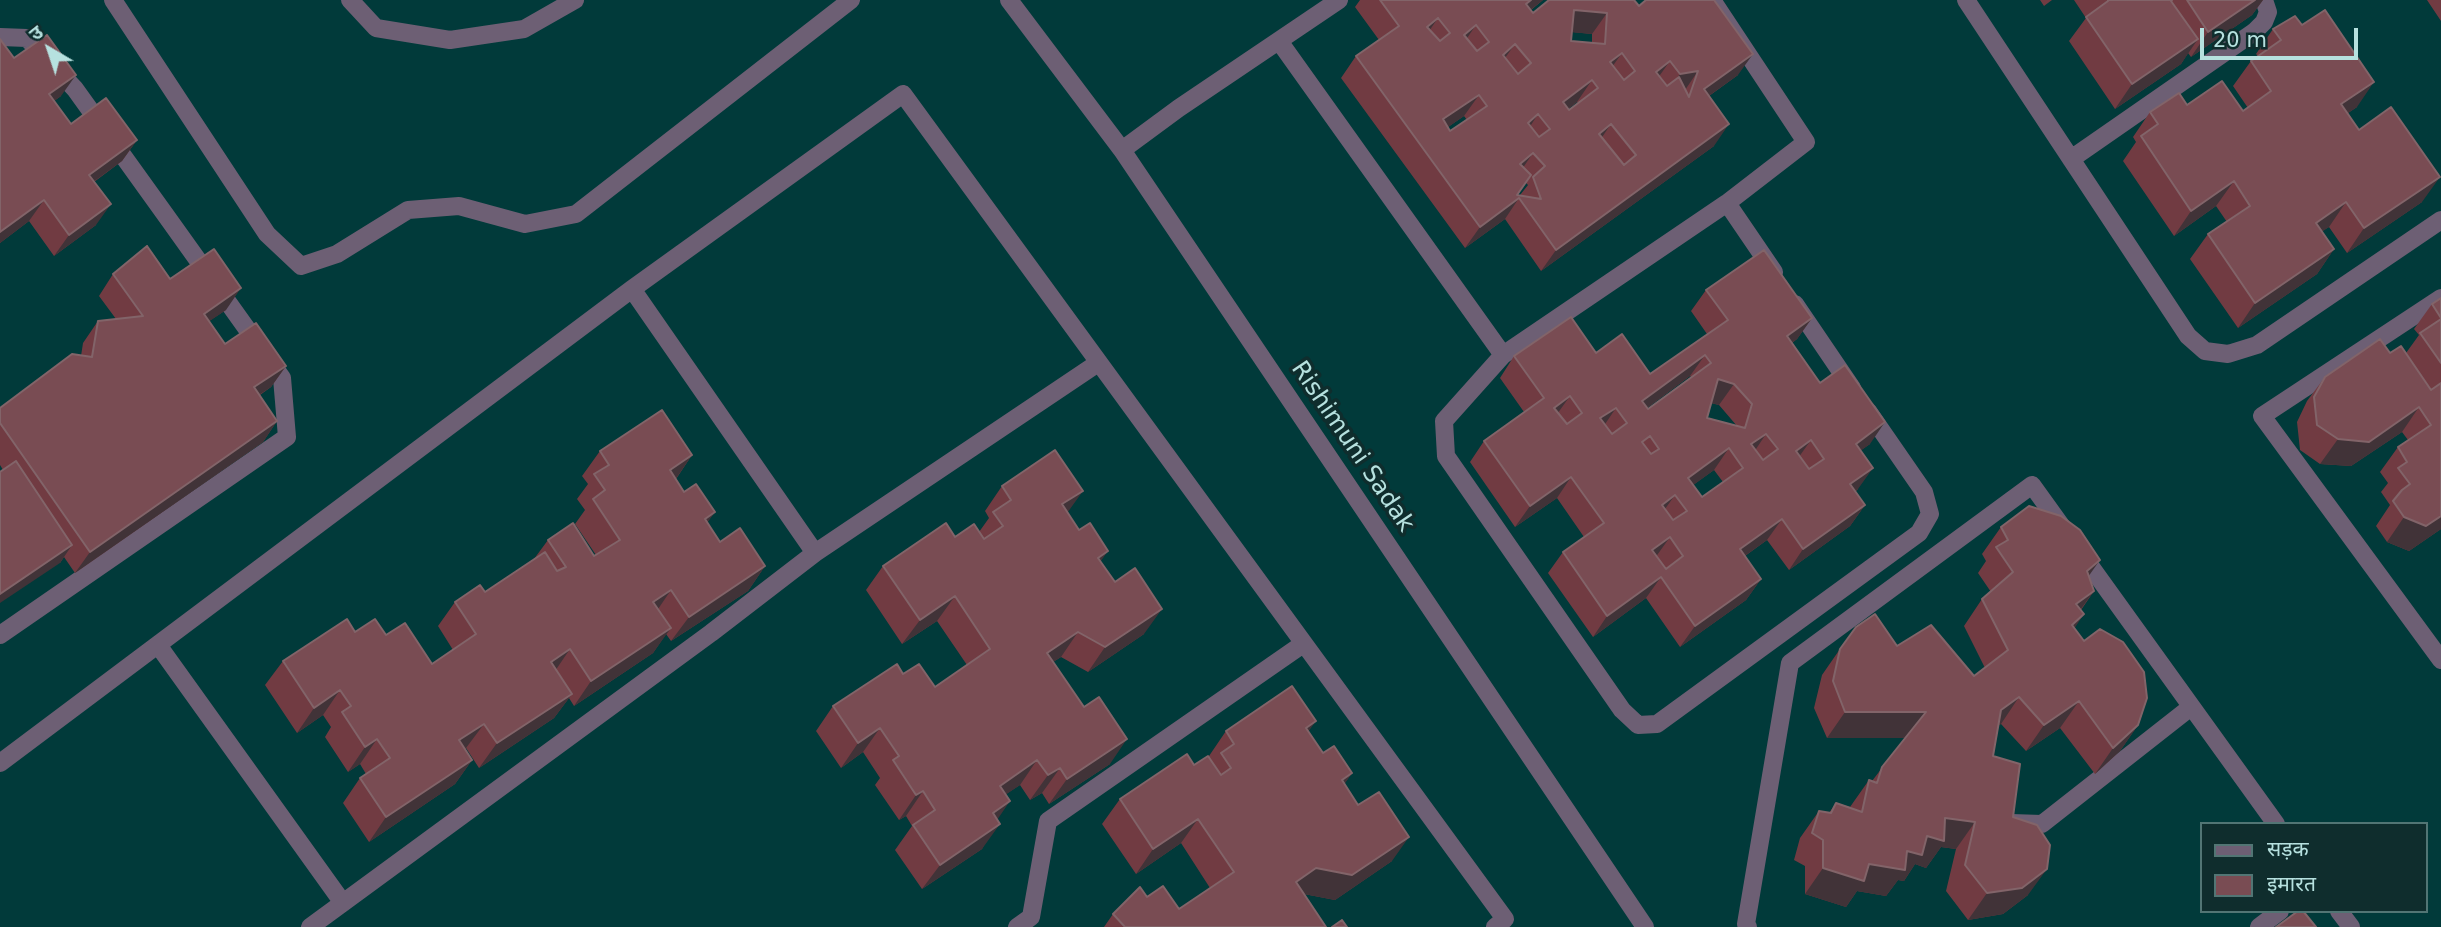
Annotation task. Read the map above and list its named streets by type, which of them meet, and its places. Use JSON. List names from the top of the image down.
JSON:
{
  "streets": {
    "street": ["Rishimuni Sadak"]
  },
  "legend": ["सड़क", "इमारत"],
  "scale_bar": "20 m",
  "north": "top left"
}
